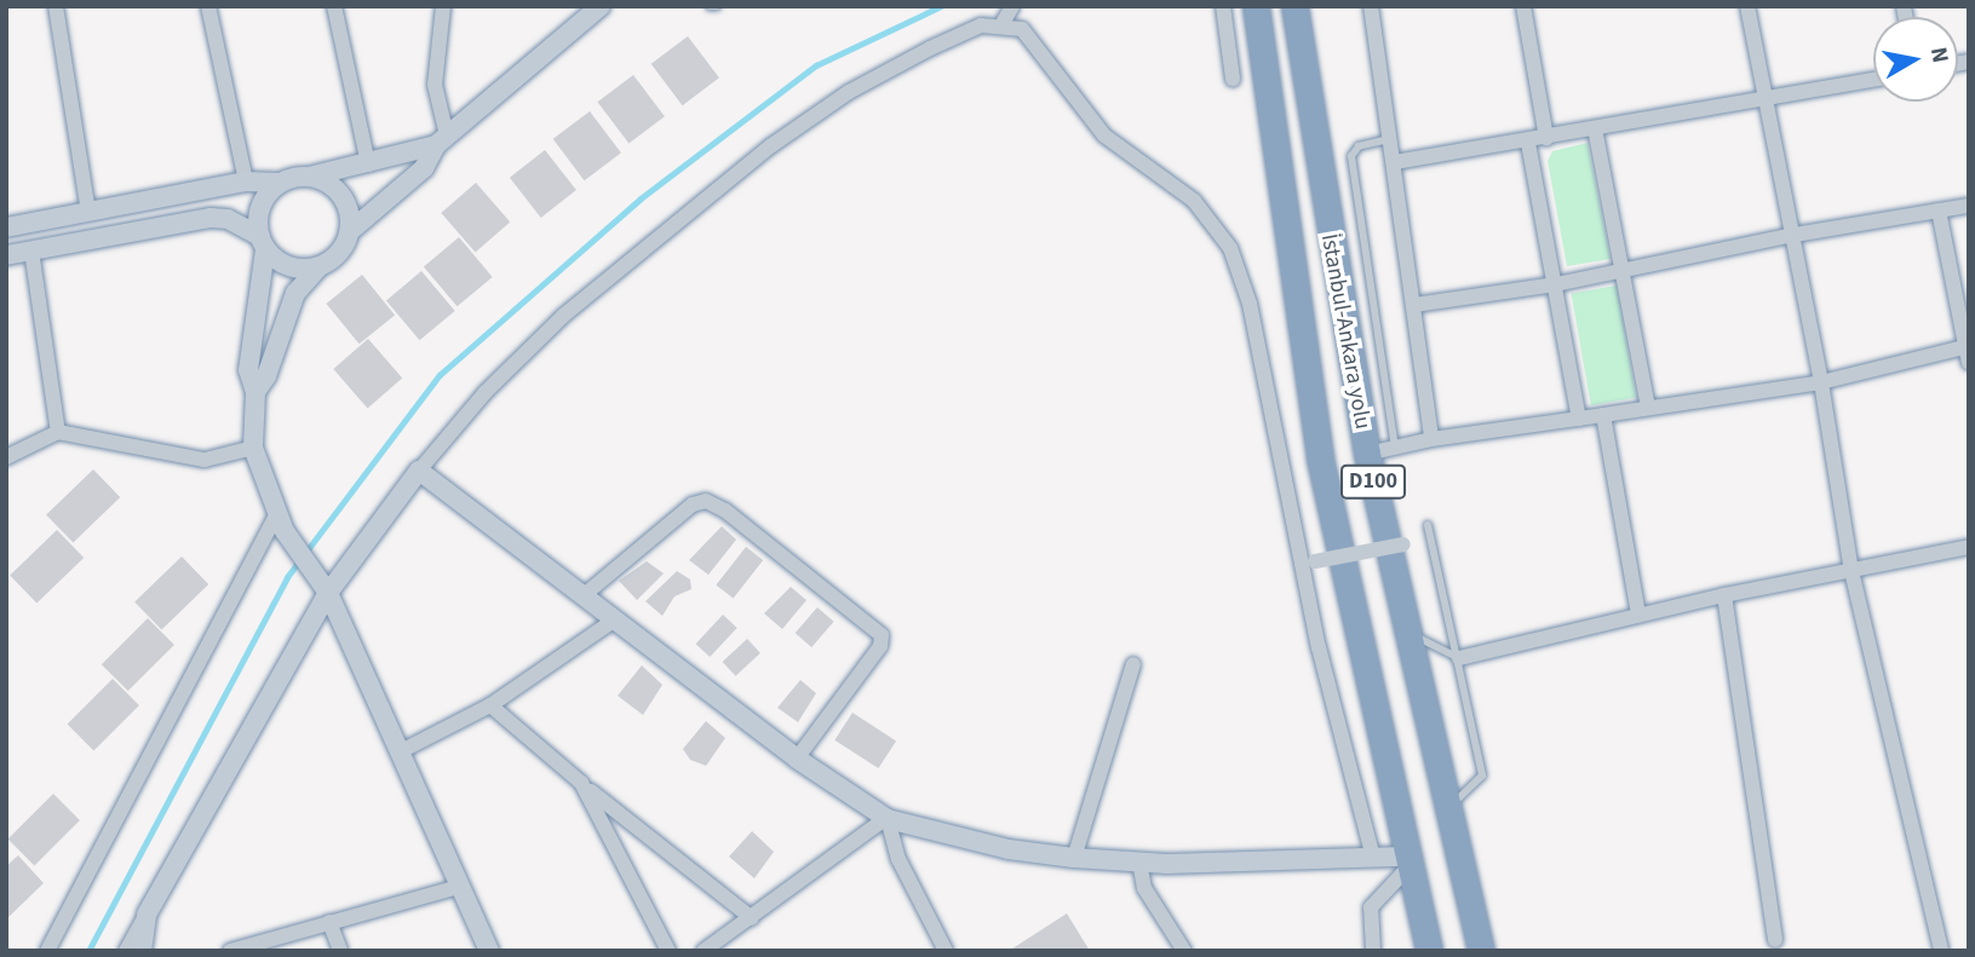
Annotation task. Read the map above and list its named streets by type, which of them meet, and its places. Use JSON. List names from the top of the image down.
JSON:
{
  "streets": {
    "highway": ["İstanbul-Ankara yolu", "D100"]
  },
  "north": "right"
}
